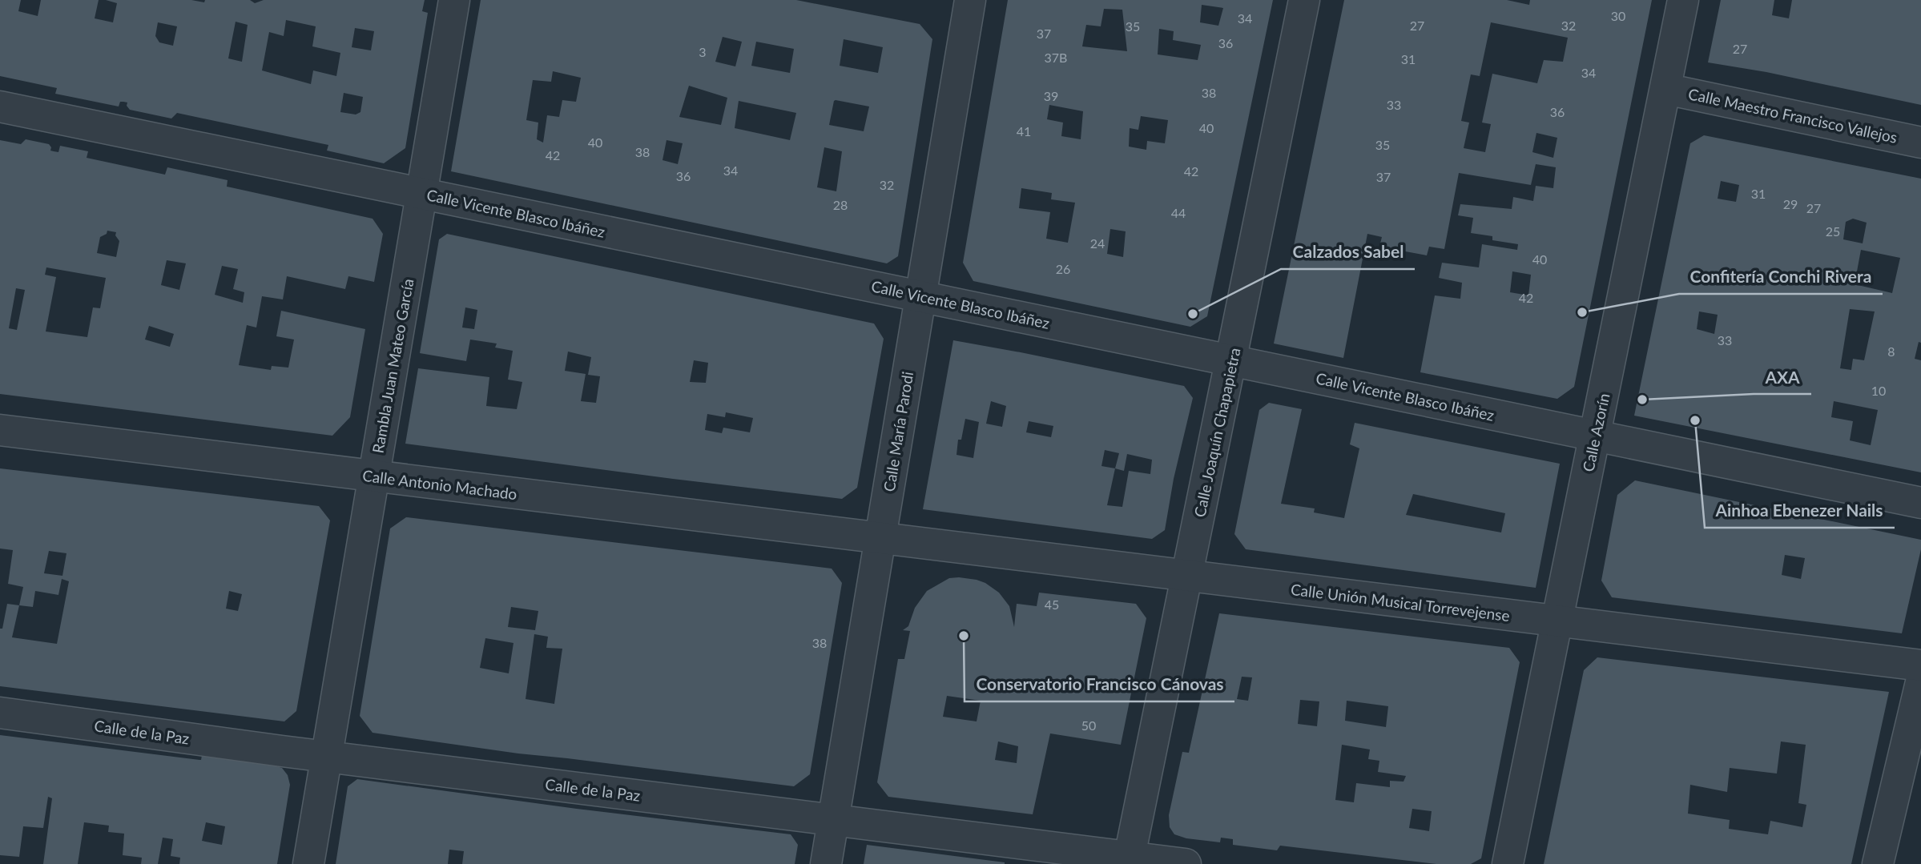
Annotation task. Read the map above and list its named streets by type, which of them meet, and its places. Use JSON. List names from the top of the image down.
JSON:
{
  "streets": {
    "street": [
      "Calle Maestro Francisco Vallejos",
      "Calle Vicente Blasco Ibáñez",
      "Rambla Juan Mateo García",
      "Calle María Parodi",
      "Calle Joaquín Chapapietra",
      "Calle Azorín",
      "Calle Antonio Machado",
      "Calle Unión Musical Torrevejense",
      "Calle de la Paz"
    ]
  },
  "crossings": [
    ["Calle Maestro Francisco Vallejos", "Calle Azorín"],
    ["Calle Vicente Blasco Ibáñez", "Rambla Juan Mateo García"],
    ["Calle Vicente Blasco Ibáñez", "Calle María Parodi"],
    ["Calle Vicente Blasco Ibáñez", "Calle Joaquín Chapapietra"],
    ["Calle Vicente Blasco Ibáñez", "Calle Azorín"],
    ["Rambla Juan Mateo García", "Calle Antonio Machado"],
    ["Rambla Juan Mateo García", "Calle de la Paz"],
    ["Calle María Parodi", "Calle Antonio Machado"],
    ["Calle María Parodi", "Calle Unión Musical Torrevejense"],
    ["Calle María Parodi", "Calle de la Paz"],
    ["Calle Joaquín Chapapietra", "Calle Unión Musical Torrevejense"],
    ["Calle Joaquín Chapapietra", "Calle de la Paz"],
    ["Calle Azorín", "Calle Unión Musical Torrevejense"],
    ["Calle Antonio Machado", "Calle Unión Musical Torrevejense"]
  ],
  "places": [
    "Confitería Conchi Rivera",
    "Calzados Sabel",
    "AXA",
    "Ainhoa Ebenezer Nails",
    "Conservatorio Francisco Cánovas"
  ],
  "house_numbers": [
    "30",
    "34",
    "27",
    "32",
    "35",
    "37",
    "36",
    "27",
    "3",
    "37B",
    "31",
    "34",
    "38",
    "39",
    "33",
    "36",
    "40",
    "41",
    "40",
    "35",
    "38",
    "42",
    "34",
    "42",
    "36",
    "37",
    "32",
    "31",
    "29",
    "28",
    "27",
    "44",
    "25",
    "24",
    "40",
    "26",
    "42",
    "33",
    "8",
    "10",
    "45",
    "38",
    "50"
  ]
}
